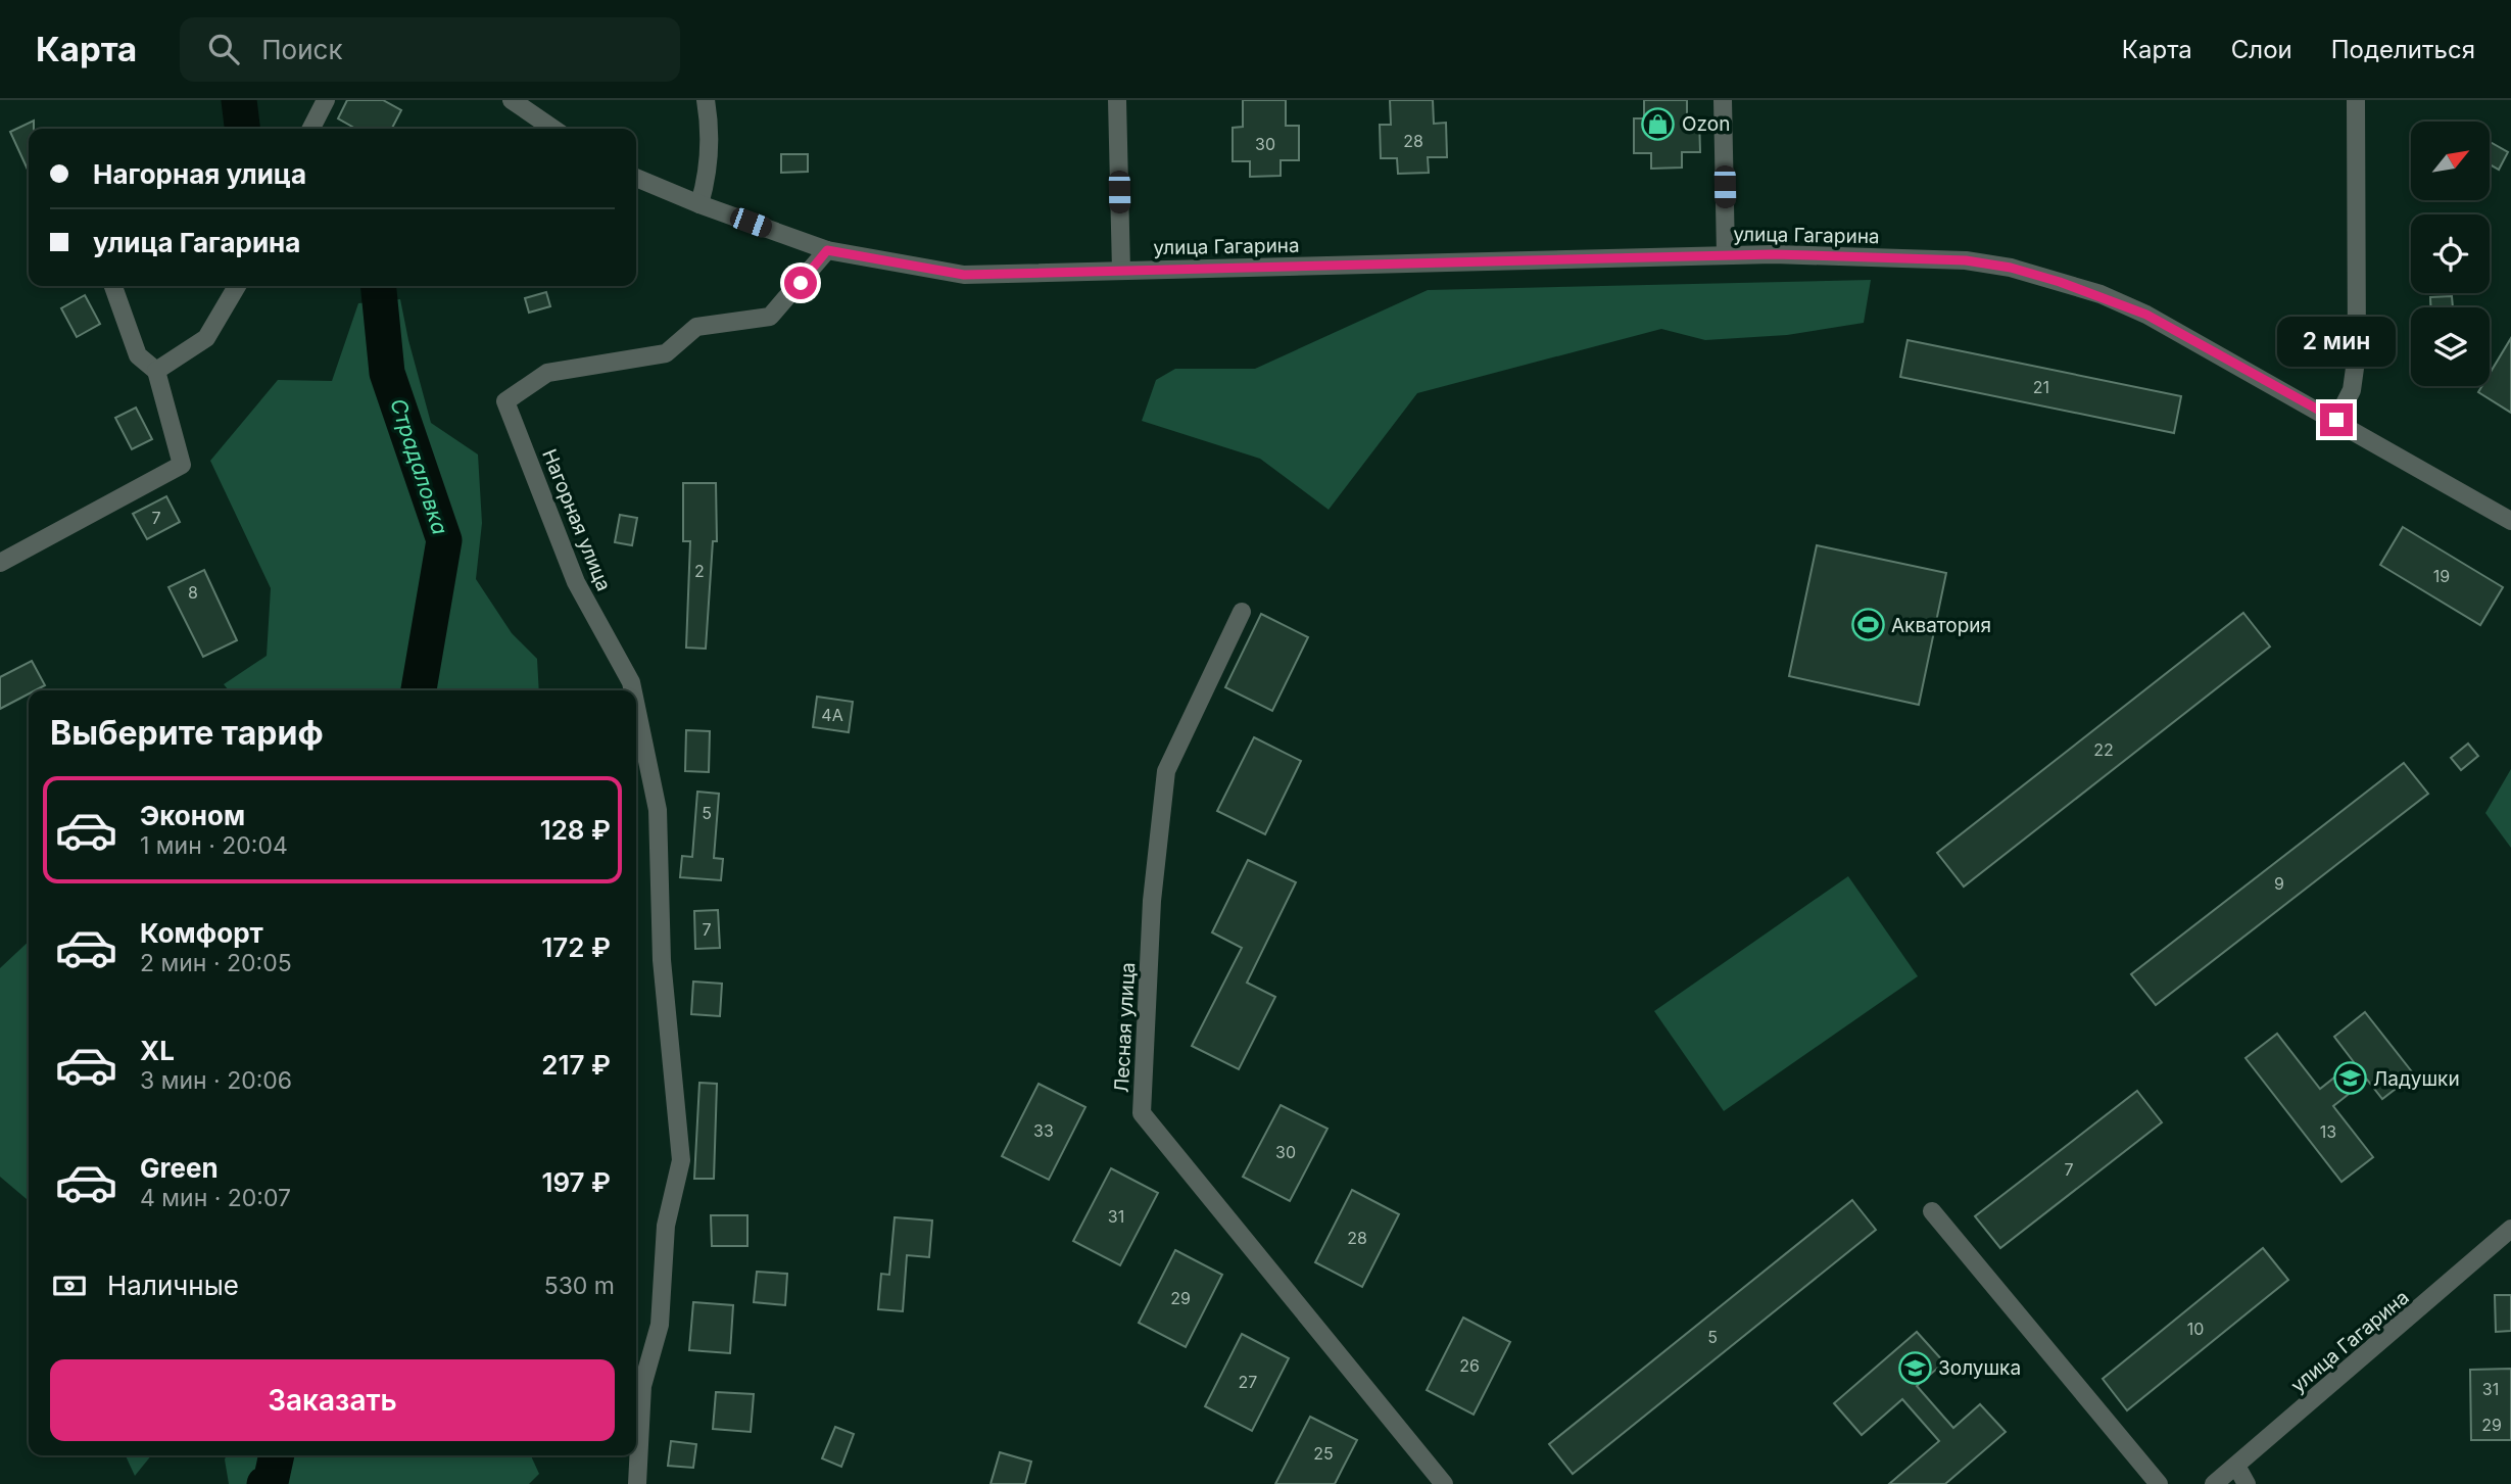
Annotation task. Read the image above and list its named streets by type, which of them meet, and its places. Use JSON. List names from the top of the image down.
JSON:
{
  "streets": {
    "street": ["улица Гагарина", "Нагорная улица", "Лесная улица"]
  },
  "crossings": [
    ["улица Гагарина", "Нагорная улица"]
  ],
  "water": ["Страдаловка"],
  "places": {
    "shop": ["Ozon"],
    "sports": ["Акватория"],
    "school or university": ["Ладушки", "Золушка"]
  },
  "house_numbers": [
    "28",
    "30",
    "21",
    "7",
    "2",
    "19",
    "8",
    "4А",
    "22",
    "5",
    "9",
    "7",
    "33",
    "13",
    "30",
    "7",
    "31",
    "28",
    "29",
    "10",
    "5",
    "26",
    "27",
    "31",
    "29",
    "25"
  ],
  "north": "top right",
  "page": {
    "header": "Карта",
    "search": "Поиск",
    "nav": ["Карта", "Слои", "Поделиться"],
    "banner": ["Нагорная улица", "улица Гагарина"],
    "bubble": "2 мин",
    "heading": "Выберите тариф",
    "list": [
      {
        "name": "Эконом",
        "note": "1 мин · 20:04",
        "value": "128 ₽"
      },
      {
        "name": "Комфорт",
        "note": "2 мин · 20:05",
        "value": "172 ₽"
      },
      {
        "name": "XL",
        "note": "3 мин · 20:06",
        "value": "217 ₽"
      },
      {
        "name": "Green",
        "note": "4 мин · 20:07",
        "value": "197 ₽"
      }
    ],
    "pay": ["Наличные", "530 m"],
    "buttons": "Заказать"
  }
}
